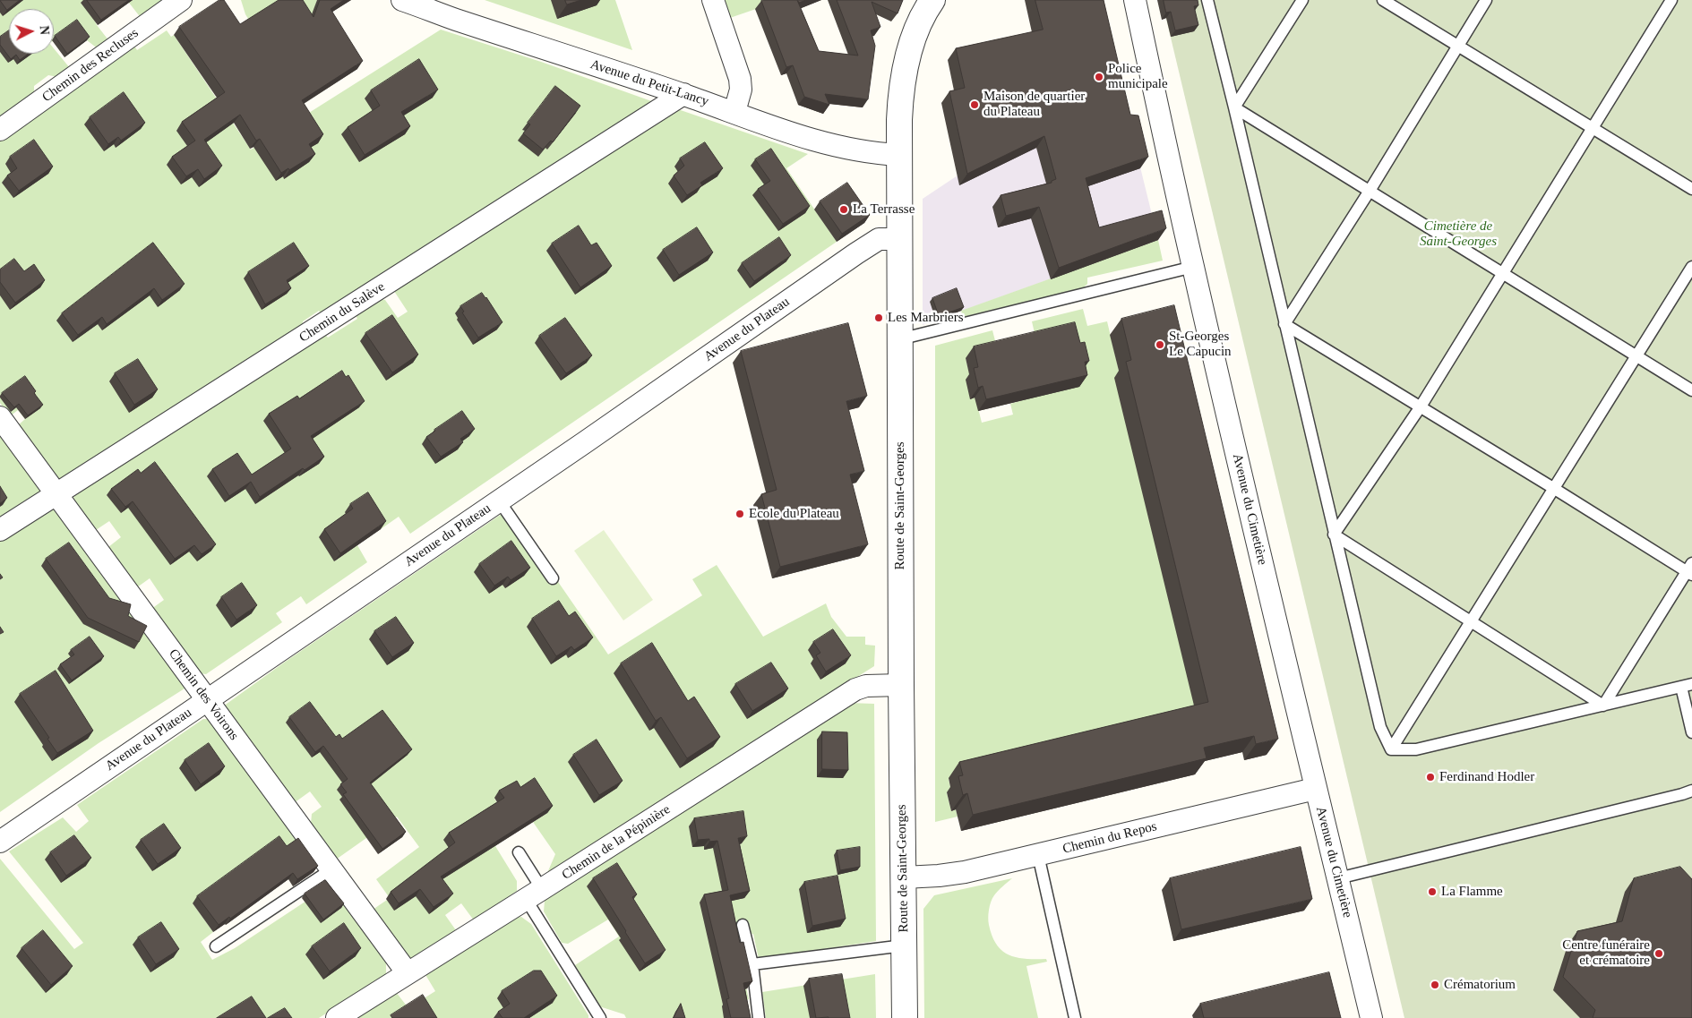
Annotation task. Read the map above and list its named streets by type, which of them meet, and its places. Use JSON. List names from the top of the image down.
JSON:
{
  "streets": {
    "street": [
      "Chemin des Recluses",
      "Avenue du Petit-Lancy",
      "Chemin du Salève",
      "Avenue du Plateau",
      "Route de Saint-Georges",
      "Avenue du Cimetière",
      "Chemin des Voirons",
      "Chemin du Repos",
      "Chemin de la Pépinière"
    ]
  },
  "crossings": [
    ["Avenue du Petit-Lancy", "Chemin du Salève"],
    ["Avenue du Petit-Lancy", "Route de Saint-Georges"],
    ["Chemin du Salève", "Chemin des Voirons"],
    ["Avenue du Plateau", "Route de Saint-Georges"],
    ["Avenue du Plateau", "Chemin des Voirons"],
    ["Route de Saint-Georges", "Chemin du Repos"],
    ["Route de Saint-Georges", "Chemin de la Pépinière"],
    ["Avenue du Cimetière", "Chemin du Repos"],
    ["Chemin des Voirons", "Chemin de la Pépinière"]
  ],
  "parks": ["Cimetière de Saint-Georges"],
  "places": [
    "Police municipale",
    "Maison de quartier du Plateau",
    "La Terrasse",
    "Les Marbriers",
    "St-Georges Le Capucin",
    "Ecole du Plateau",
    "Ferdinand Hodler",
    "La Flamme",
    "Centre funéraire et crématoire",
    "Crématorium"
  ],
  "north": "right"
}
